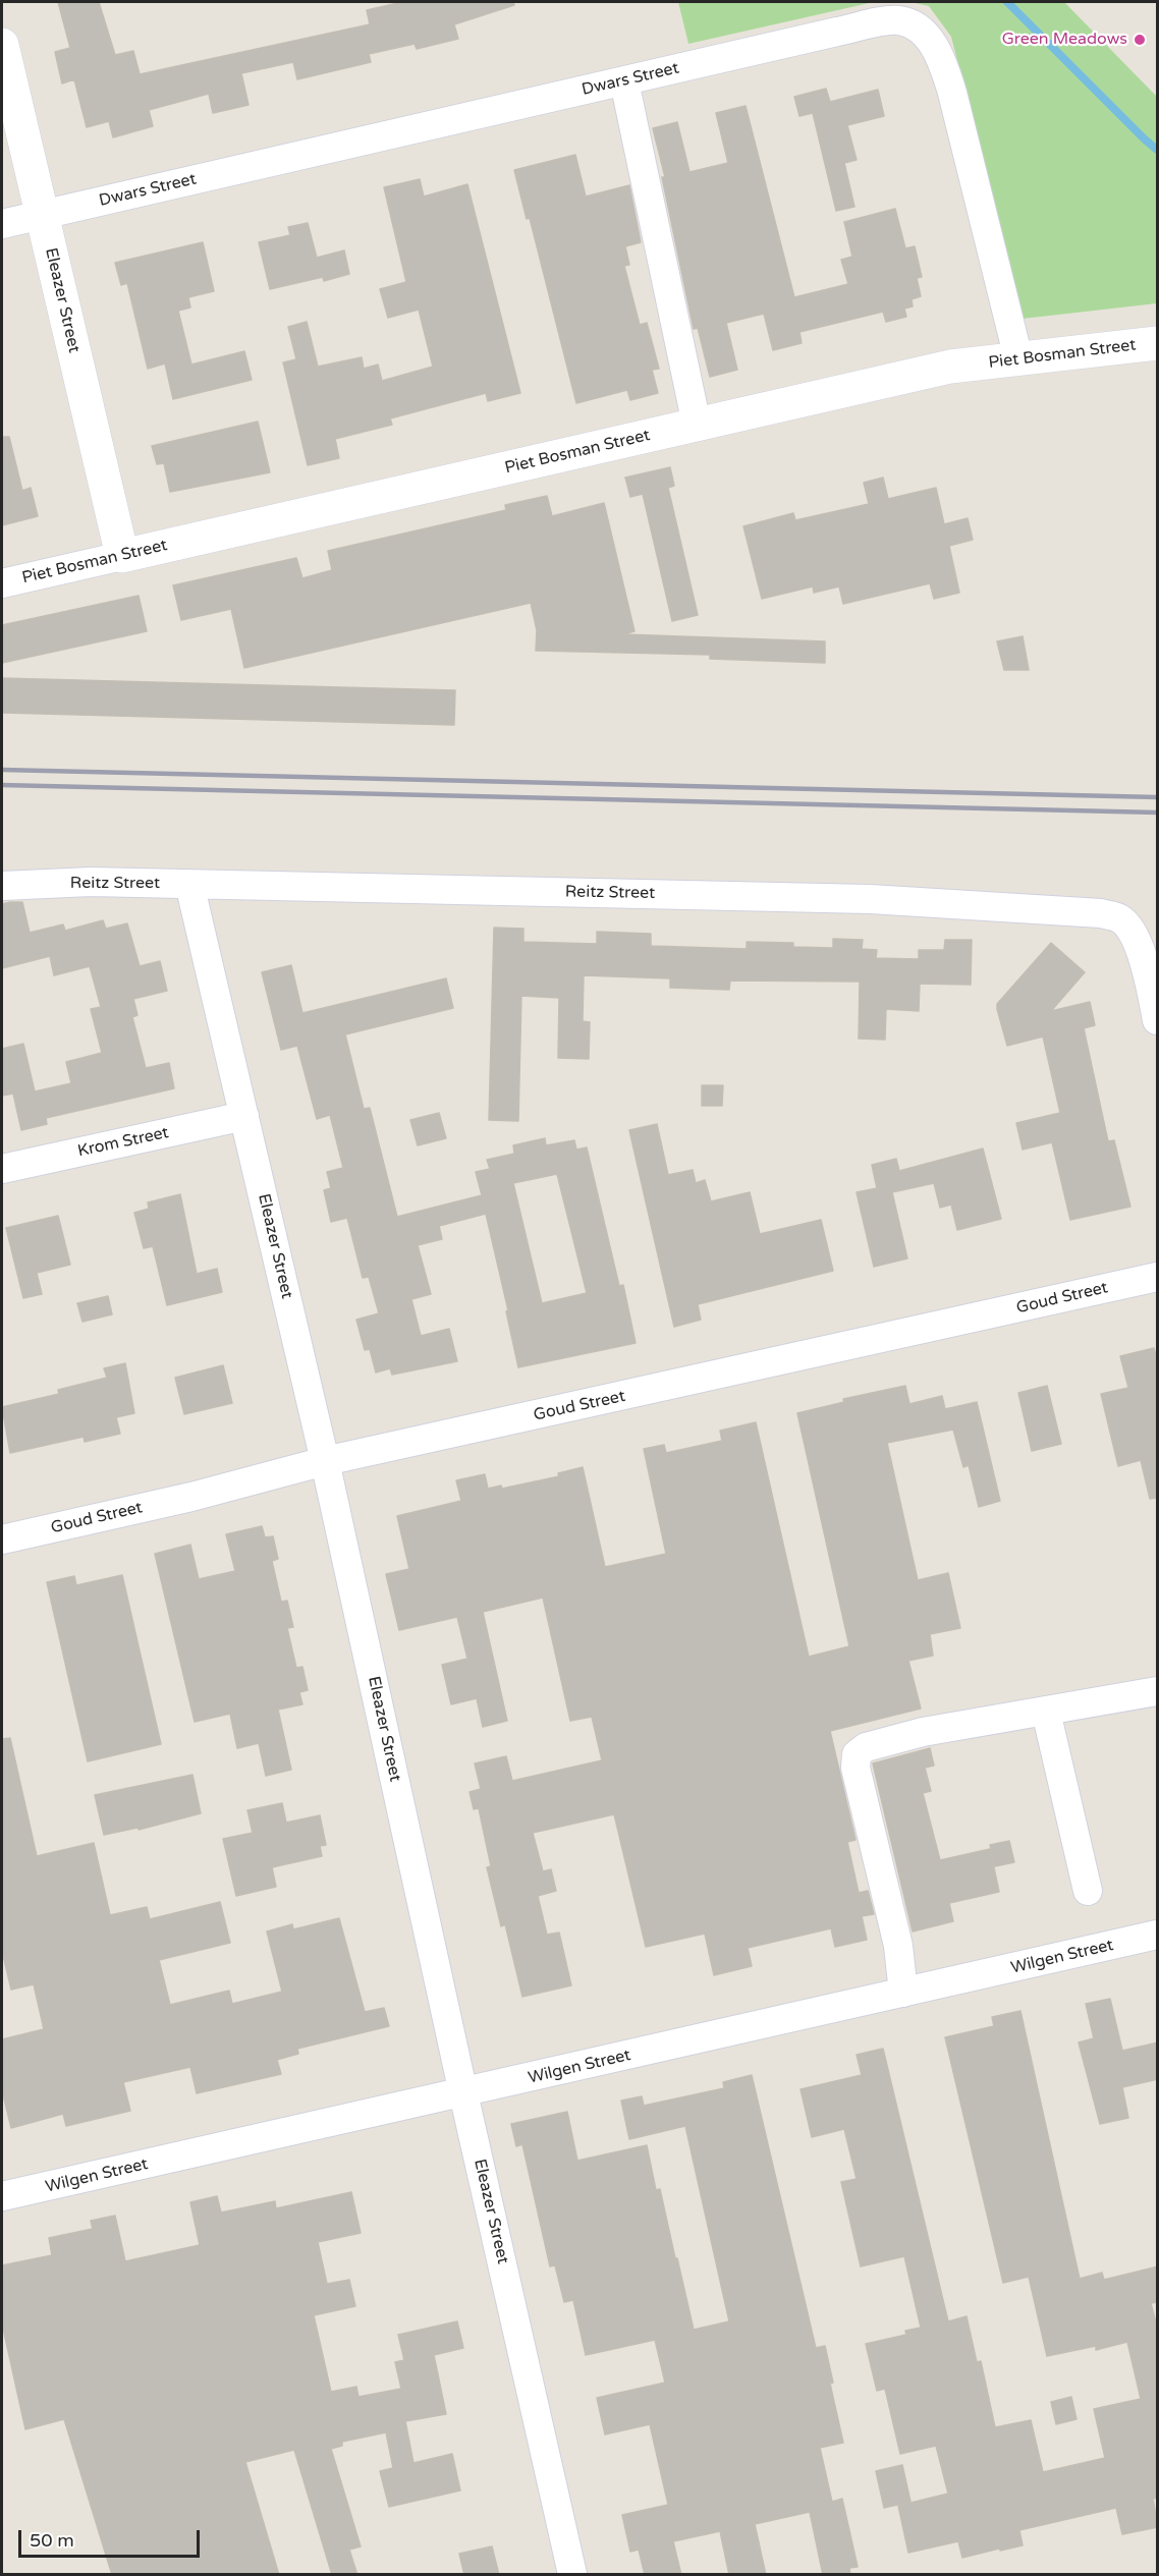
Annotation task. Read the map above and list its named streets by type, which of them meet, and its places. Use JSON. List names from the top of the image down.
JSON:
{
  "streets": {
    "street": [
      "Dwars Street",
      "Eleazer Street",
      "Piet Bosman Street",
      "Reitz Street",
      "Krom Street",
      "Goud Street",
      "Wilgen Street"
    ]
  },
  "crossings": [
    ["Dwars Street", "Eleazer Street"],
    ["Dwars Street", "Piet Bosman Street"],
    ["Eleazer Street", "Piet Bosman Street"],
    ["Eleazer Street", "Reitz Street"],
    ["Eleazer Street", "Krom Street"],
    ["Eleazer Street", "Goud Street"],
    ["Eleazer Street", "Wilgen Street"]
  ],
  "places": ["Green Meadows"],
  "scale_bar": "50 m"
}
